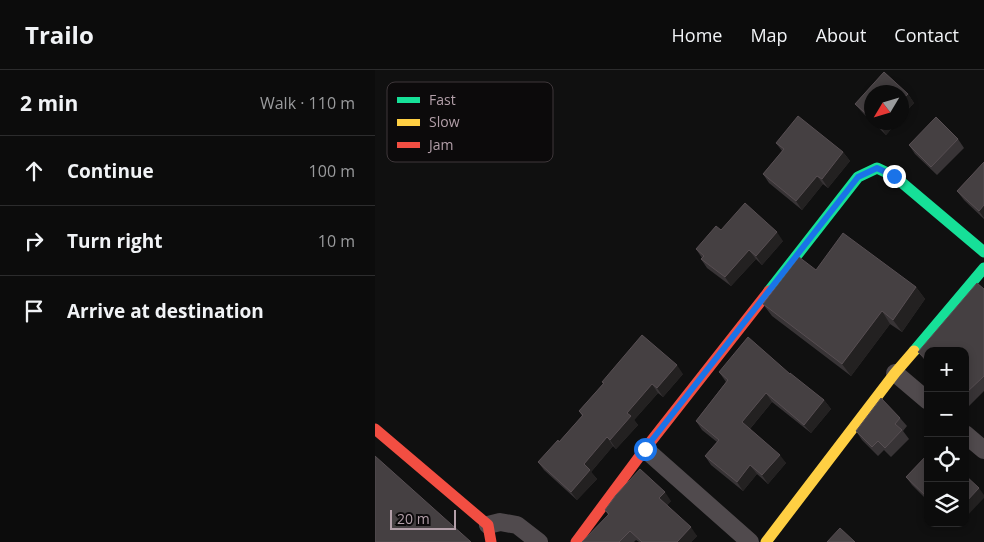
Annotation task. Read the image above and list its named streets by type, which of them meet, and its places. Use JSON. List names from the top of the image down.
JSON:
{
  "legend": ["Fast", "Slow", "Jam"],
  "scale_bar": "20 m",
  "north": "bottom left",
  "page": {
    "header": "Trailo",
    "nav": [
      "Home",
      "Map",
      "About",
      "Contact"
    ],
    "heading": ["2 min", "Walk · 110 m"],
    "list": [
      ["Continue", "100 m"],
      ["Turn right", "10 m"],
      "Arrive at destination"
    ],
    "map_buttons": ["+", "−"],
    "scale": "20 m"
  }
}
